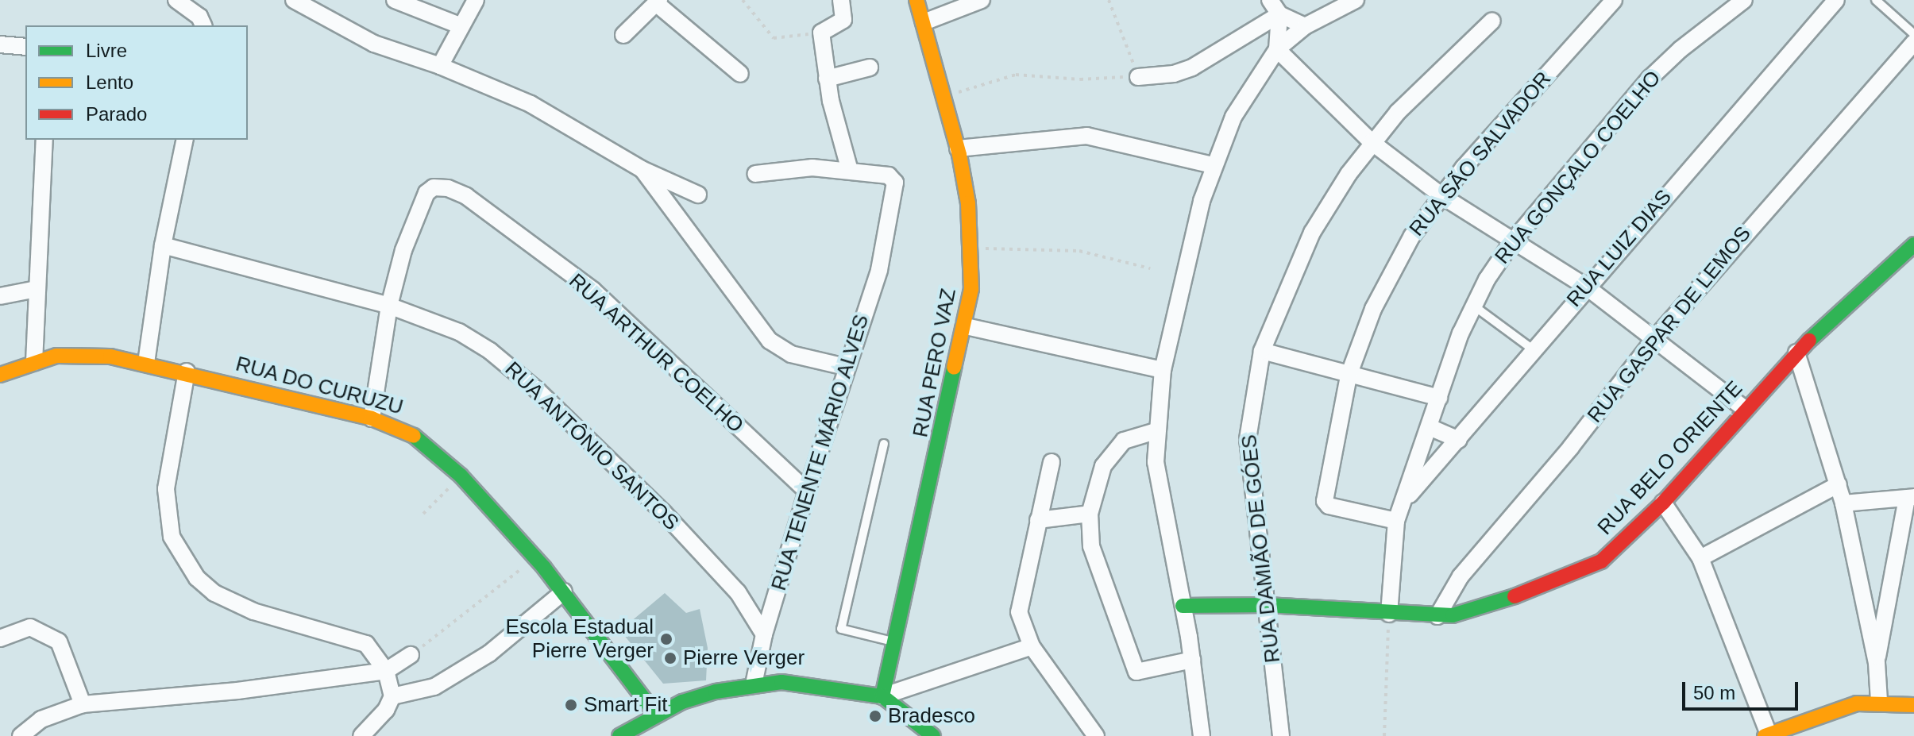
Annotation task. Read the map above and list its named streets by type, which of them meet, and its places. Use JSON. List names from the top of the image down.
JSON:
{
  "streets": {
    "street": [
      "RUA SÃO SALVADOR",
      "RUA GONÇALO COELHO",
      "RUA LUIZ DIAS",
      "RUA GASPAR DE LEMOS",
      "RUA ARTHUR COELHO",
      "RUA PERO VAZ",
      "RUA DO CURUZU",
      "RUA ANTÔNIO SANTOS",
      "RUA TENENTE MÁRIO ALVES",
      "RUA BELO ORIENTE",
      "RUA DAMIÃO DE GÓES"
    ]
  },
  "crossings": [
    ["RUA SÃO SALVADOR", "RUA GONÇALO COELHO"],
    ["RUA GONÇALO COELHO", "RUA LUIZ DIAS"],
    ["RUA GONÇALO COELHO", "RUA BELO ORIENTE"],
    ["RUA GASPAR DE LEMOS", "RUA BELO ORIENTE"],
    ["RUA ARTHUR COELHO", "RUA ANTÔNIO SANTOS"],
    ["RUA ARTHUR COELHO", "RUA TENENTE MÁRIO ALVES"],
    ["RUA ANTÔNIO SANTOS", "RUA TENENTE MÁRIO ALVES"],
    ["RUA BELO ORIENTE", "RUA DAMIÃO DE GÓES"]
  ],
  "places": [
    "Escola Estadual Pierre Verger",
    "Pierre Verger",
    "Smart Fit",
    "Bradesco"
  ],
  "legend": ["Livre", "Lento", "Parado"],
  "scale_bar": "50 m"
}
